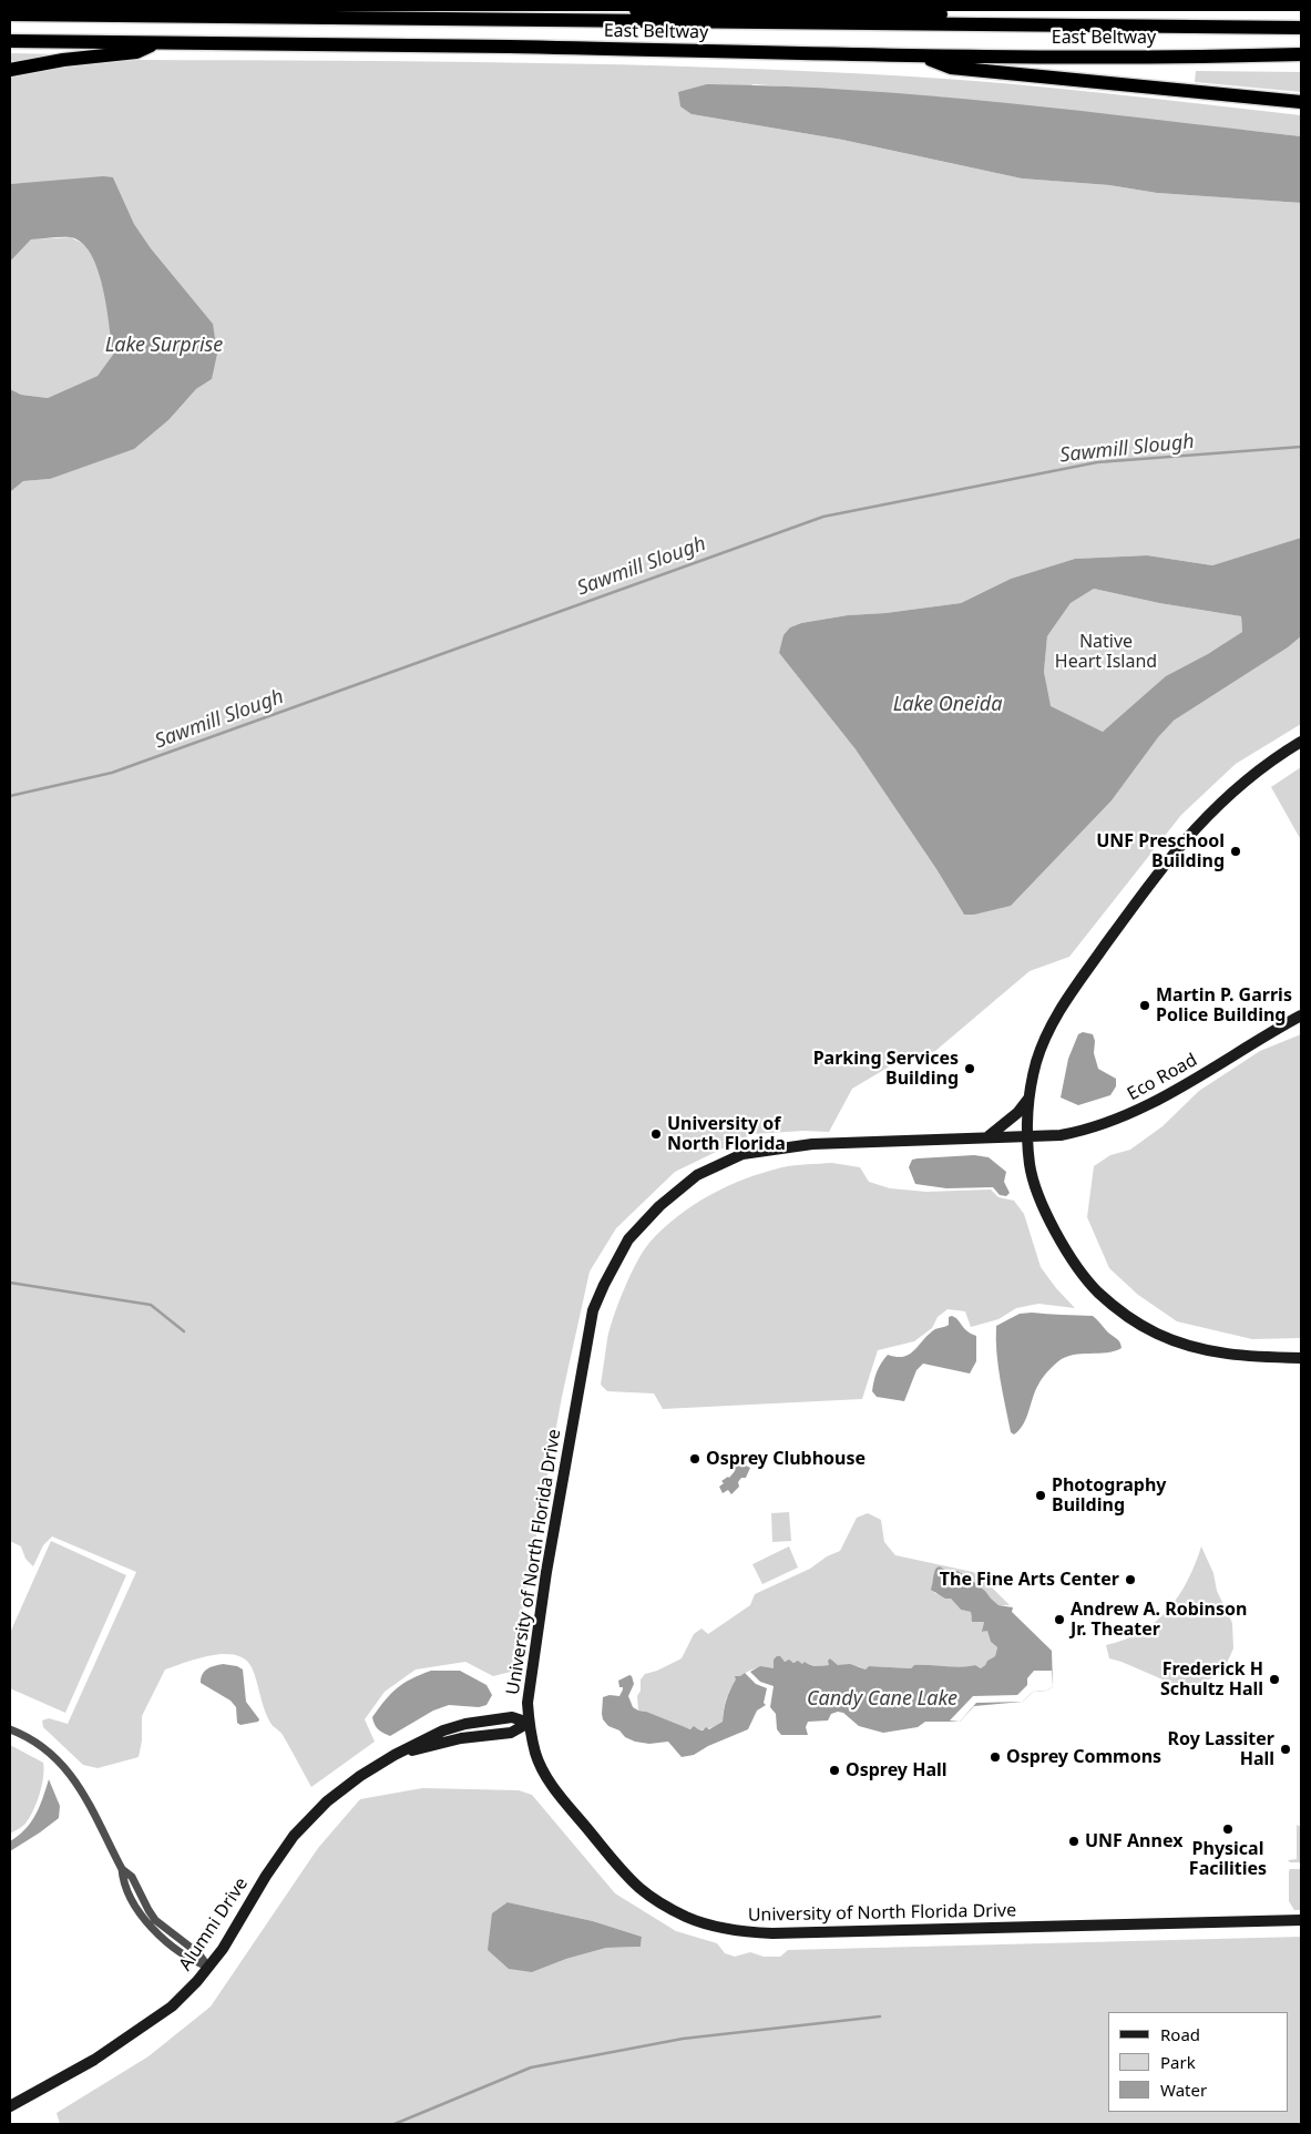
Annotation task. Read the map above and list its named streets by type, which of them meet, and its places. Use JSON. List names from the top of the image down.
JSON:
{
  "streets": {
    "highway": ["East Beltway"],
    "street": ["Eco Road", "University of North Florida Drive", "Alumni Drive"]
  },
  "crossings": [
    ["Eco Road", "University of North Florida Drive"],
    ["University of North Florida Drive", "Alumni Drive"]
  ],
  "water": [
    "Lake Surprise",
    "Sawmill Slough",
    "Lake Oneida",
    "Candy Cane Lake"
  ],
  "parks": ["Native Heart Island"],
  "places": [
    "UNF Preschool Building",
    "Martin P. Garris Police Building",
    "Parking Services Building",
    "University of North Florida",
    "Osprey Clubhouse",
    "Photography Building",
    "The Fine Arts Center",
    "Andrew A. Robinson Jr. Theater",
    "Frederick H Schultz Hall",
    "Roy Lassiter Hall",
    "Osprey Commons",
    "Osprey Hall",
    "Physical Facilities",
    "UNF Annex"
  ],
  "legend": ["Road", "Park", "Water"]
}
